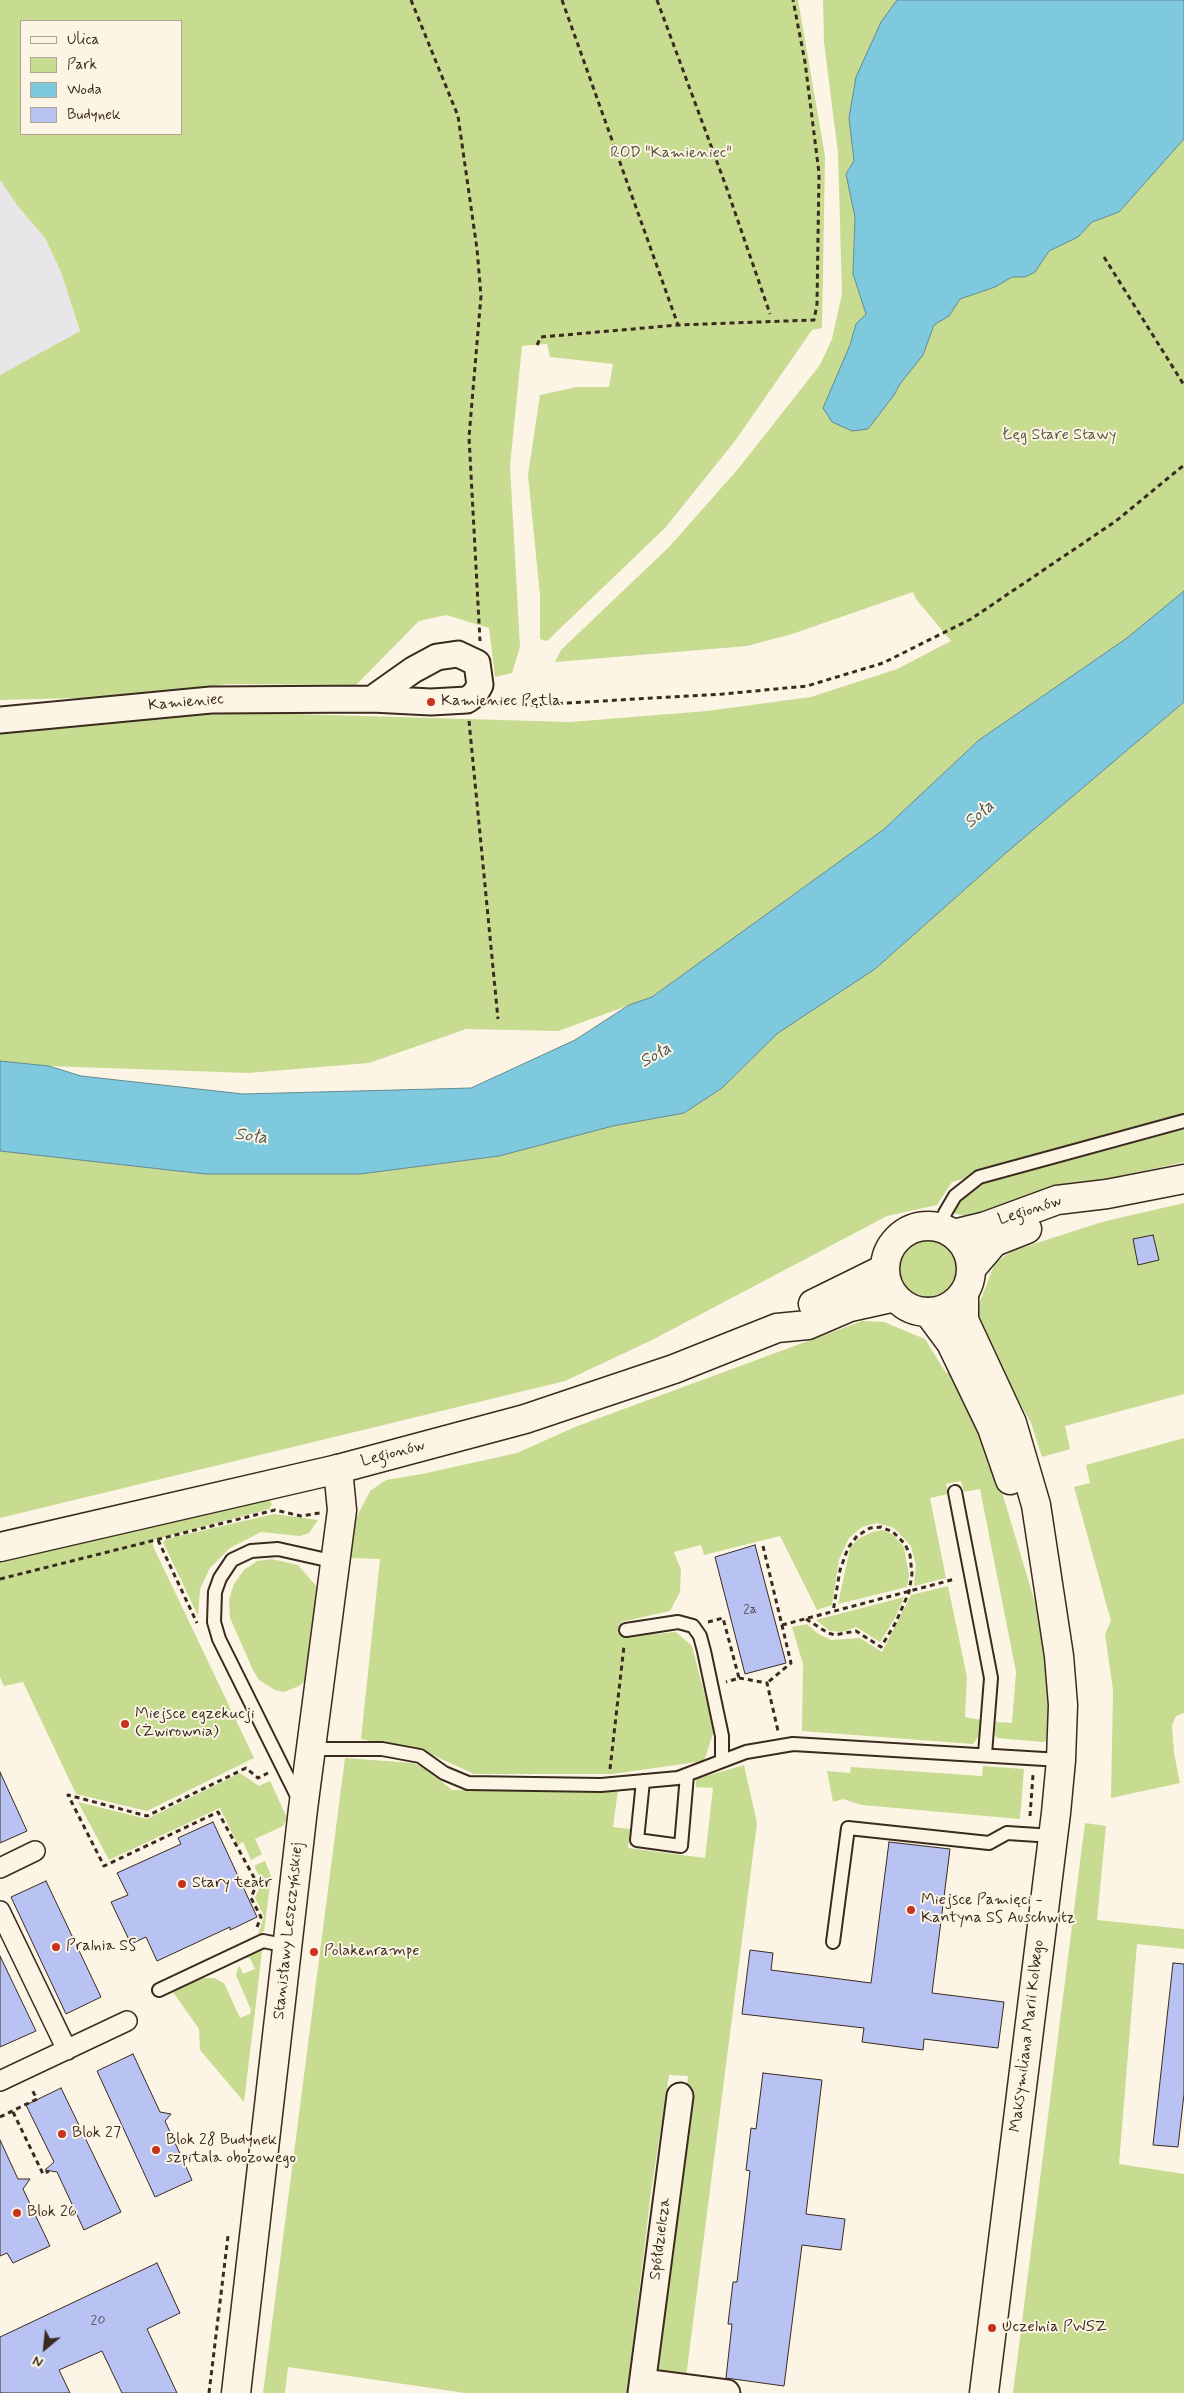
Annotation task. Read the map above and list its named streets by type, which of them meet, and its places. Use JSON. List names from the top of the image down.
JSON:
{
  "streets": {
    "street": [
      "Kamieniec",
      "Legionów",
      "Stanisławy Leszczyńskiej",
      "Maksymiliana Marii Kolbego",
      "Spółdzielcza"
    ]
  },
  "crossings": [
    ["Legionów", "Stanisławy Leszczyńskiej"],
    ["Legionów", "Maksymiliana Marii Kolbego"]
  ],
  "water": ["Soła"],
  "parks": ["ROD \"Kamieniec\"", "Łęg Stare Stawy"],
  "places": [
    "Kamieniec Pętla",
    "Miejsce egzekucji (Żwirownia)",
    "Stary teatr",
    "Miejsce Pamięci - Kantyna SS Auschwitz",
    "Pralnia SS",
    "Polakenrampe",
    "Blok 27",
    "Blok 28 Budynek szpitala obozowego",
    "Blok 26",
    "Uczelnia PWSZ"
  ],
  "house_numbers": ["2a", "20"],
  "legend": [
    "Ulica",
    "Park",
    "Woda",
    "Budynek"
  ],
  "north": "bottom left"
}
